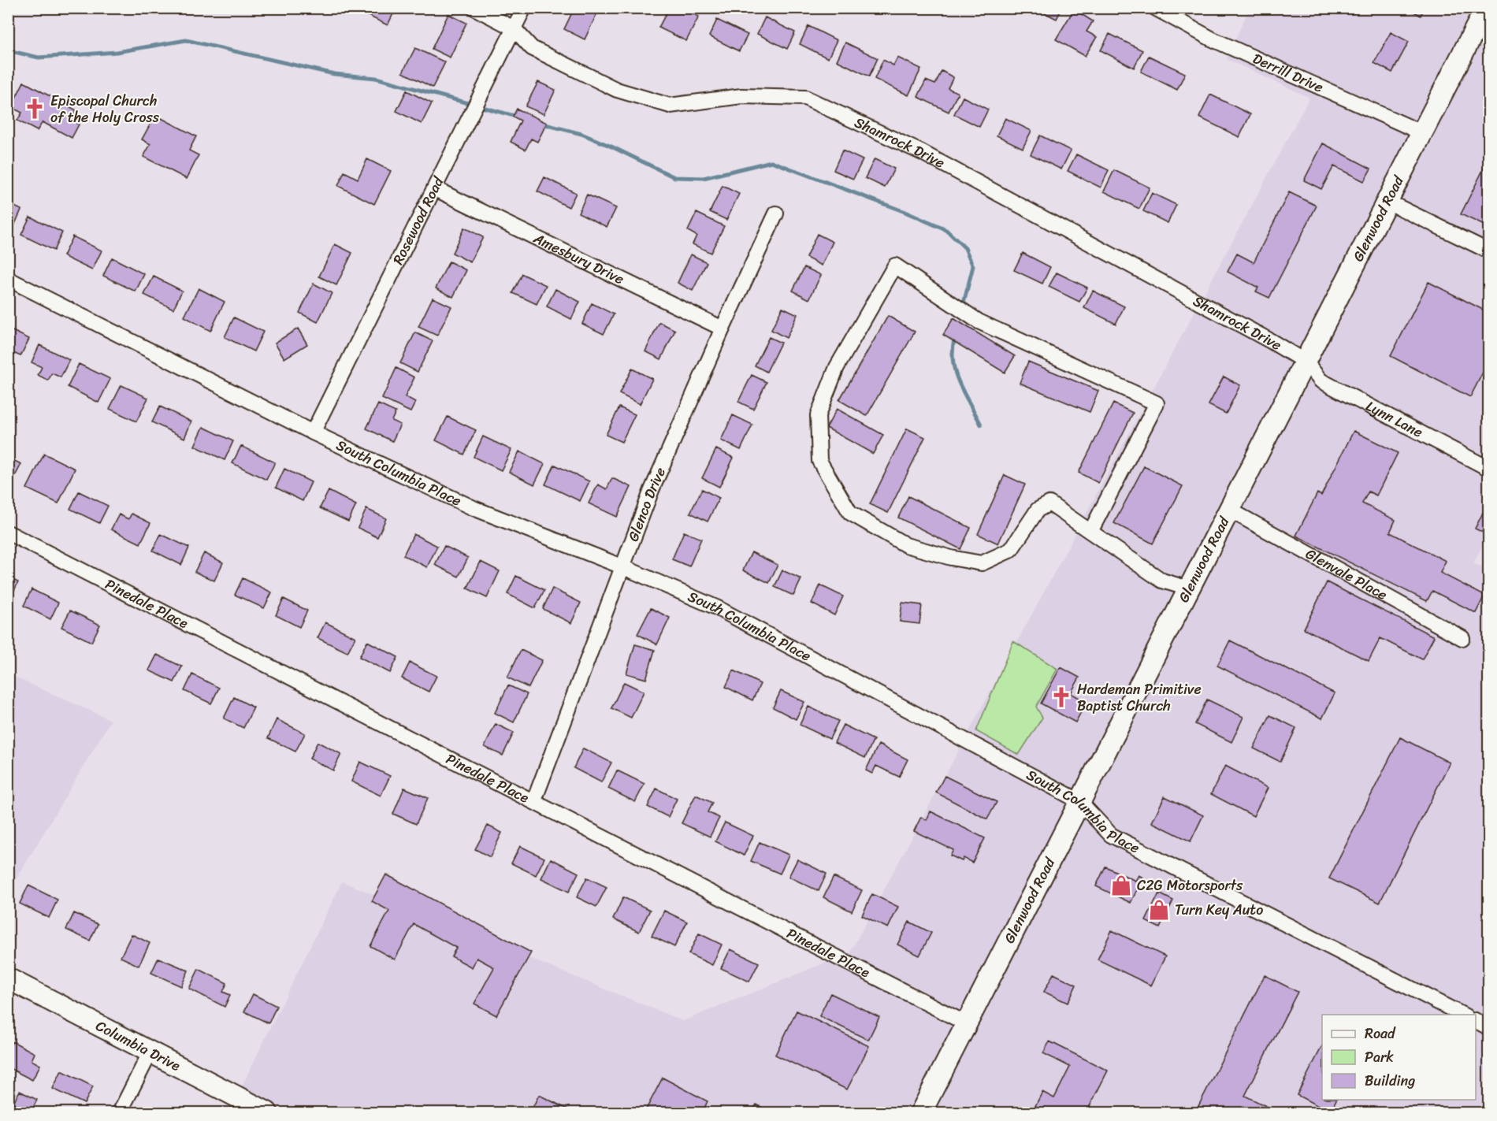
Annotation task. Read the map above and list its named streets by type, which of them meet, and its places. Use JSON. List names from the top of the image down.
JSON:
{
  "streets": {
    "main road": ["Glenwood Road", "Columbia Drive"],
    "street": [
      "Derrill Drive",
      "Shamrock Drive",
      "Rosewood Road",
      "Amesbury Drive",
      "Lynn Lane",
      "South Columbia Place",
      "Glenco Drive",
      "Glenvale Place",
      "Pinedale Place"
    ]
  },
  "crossings": [
    ["Derrill Drive", "Glenwood Road"],
    ["Shamrock Drive", "Glenwood Road"],
    ["Shamrock Drive", "Rosewood Road"],
    ["Shamrock Drive", "Lynn Lane"],
    ["Glenwood Road", "Lynn Lane"],
    ["Glenwood Road", "South Columbia Place"],
    ["Glenwood Road", "Glenvale Place"],
    ["Glenwood Road", "Pinedale Place"],
    ["Rosewood Road", "Amesbury Drive"],
    ["Rosewood Road", "South Columbia Place"],
    ["Amesbury Drive", "Glenco Drive"],
    ["South Columbia Place", "Glenco Drive"],
    ["Glenco Drive", "Pinedale Place"]
  ],
  "places": {
    "church": ["Episcopal Church of the Holy Cross", "Hardeman Primitive Baptist Church"],
    "shop": ["C2G Motorsports", "Turn Key Auto"]
  },
  "legend": ["Road", "Park", "Building"]
}
